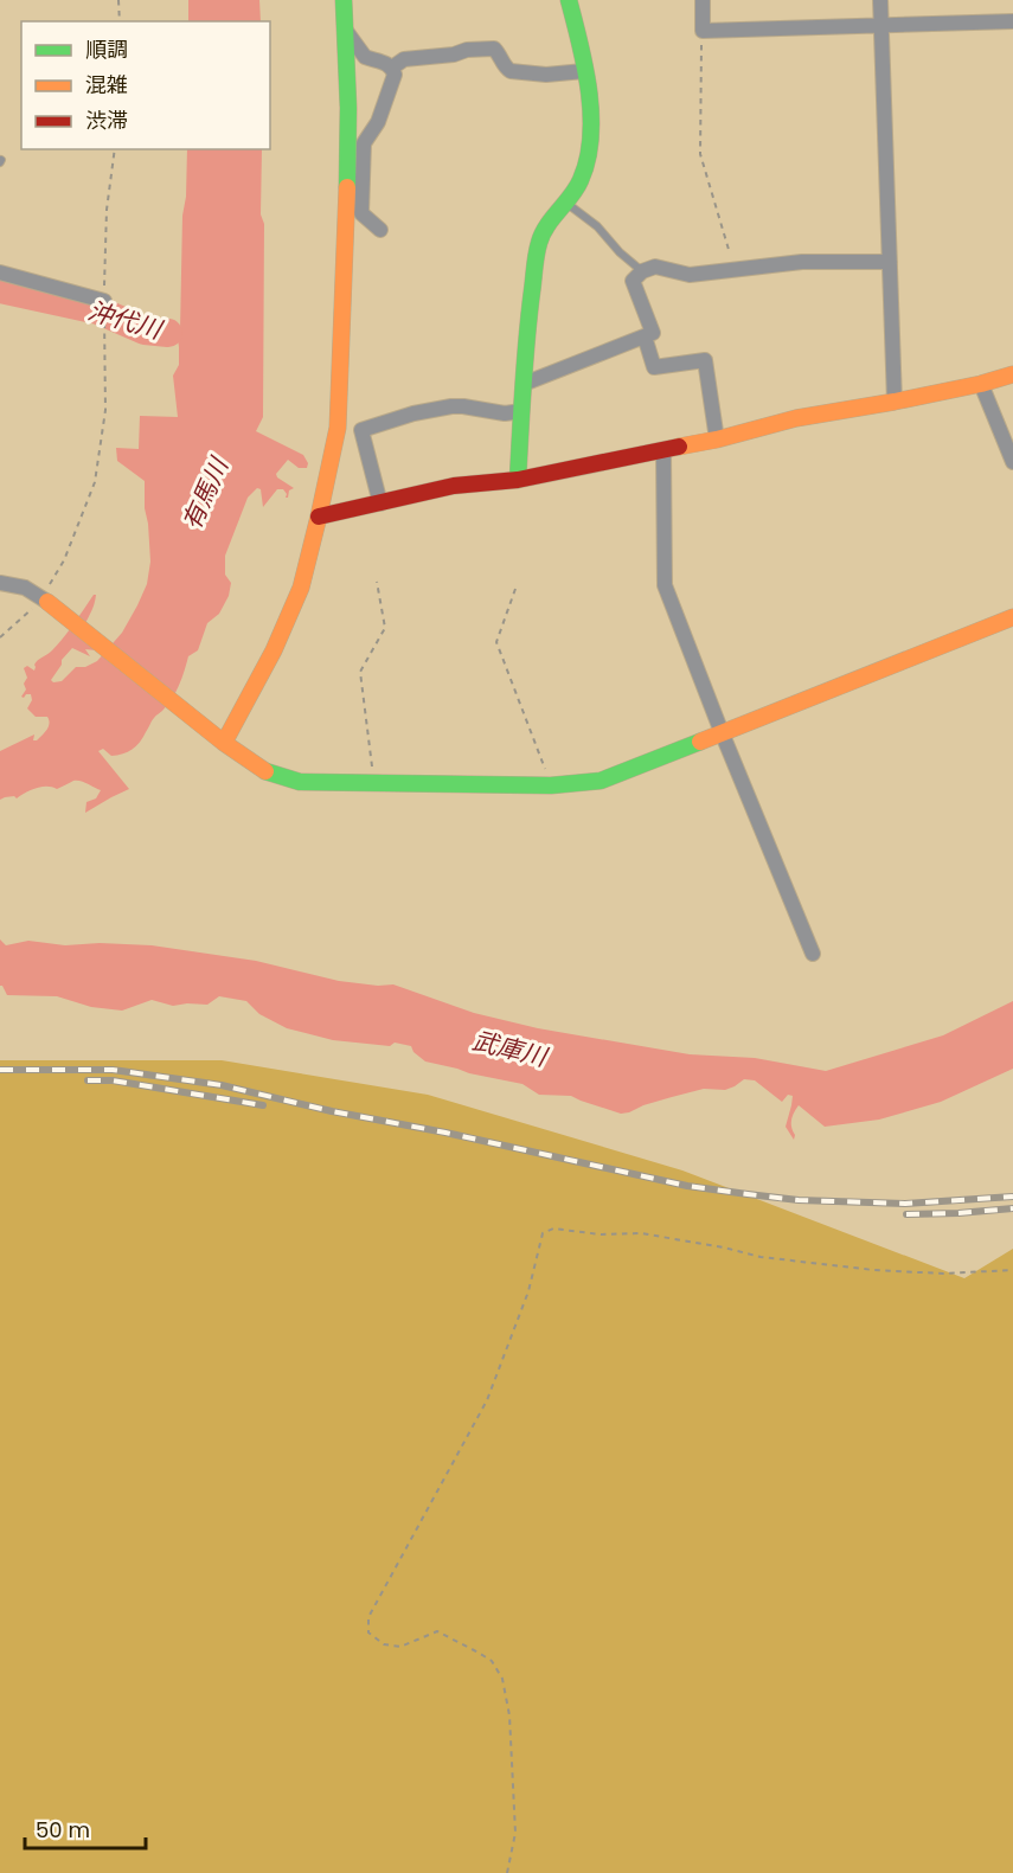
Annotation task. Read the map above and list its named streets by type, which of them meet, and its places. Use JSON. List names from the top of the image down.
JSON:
{
  "water": ["沖代川", "有馬川", "武庫川"],
  "legend": ["順調", "混雑", "渋滞"],
  "scale_bar": "50 m"
}
